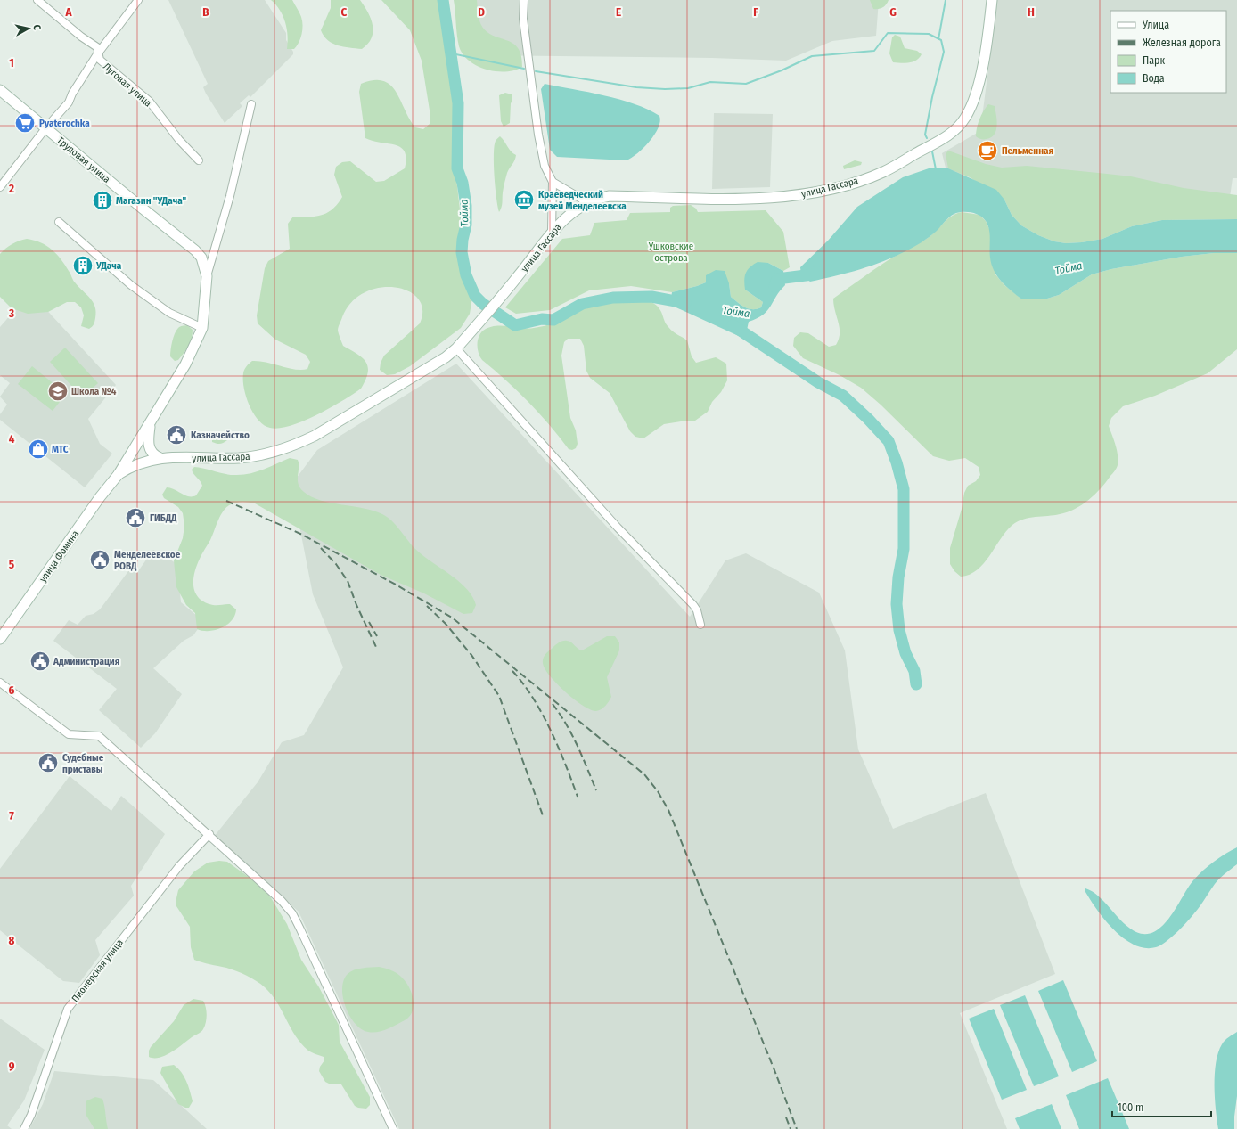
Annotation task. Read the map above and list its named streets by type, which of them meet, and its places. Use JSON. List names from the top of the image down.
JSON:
{
  "streets": {
    "main road": ["Трудовая улица", "улица Гассара", "улица Фомина"],
    "street": ["Луговая улица", "Пионерская улица"]
  },
  "crossings": [
    ["Трудовая улица", "улица Фомина"],
    ["улица Гассара", "улица Фомина"]
  ],
  "water": ["Тойма"],
  "parks": ["Ушковские острова"],
  "places": {
    "supermarket": ["Pyaterochka"],
    "cafe": ["Пельменная"],
    "museum": ["Краеведческий музей Менделеевска"],
    "building": ["Магазин \"УДача\"", "УДача"],
    "school or university": ["Школа №4"],
    "public building": [
      "Казначейство",
      "ГИБДД",
      "Менделеевское РОВД",
      "Администрация",
      "Судебные приставы"
    ],
    "shop": ["МТС"]
  },
  "legend": [
    "Улица",
    "Железная дорога",
    "Парк",
    "Вода"
  ],
  "scale_bar": "100 m",
  "north": "right",
  "grid": {
    "columns": [
      "A",
      "B",
      "C",
      "D",
      "E",
      "F",
      "G",
      "H"
    ],
    "rows": [
      "1",
      "2",
      "3",
      "4",
      "5",
      "6",
      "7",
      "8",
      "9"
    ]
  }
}
